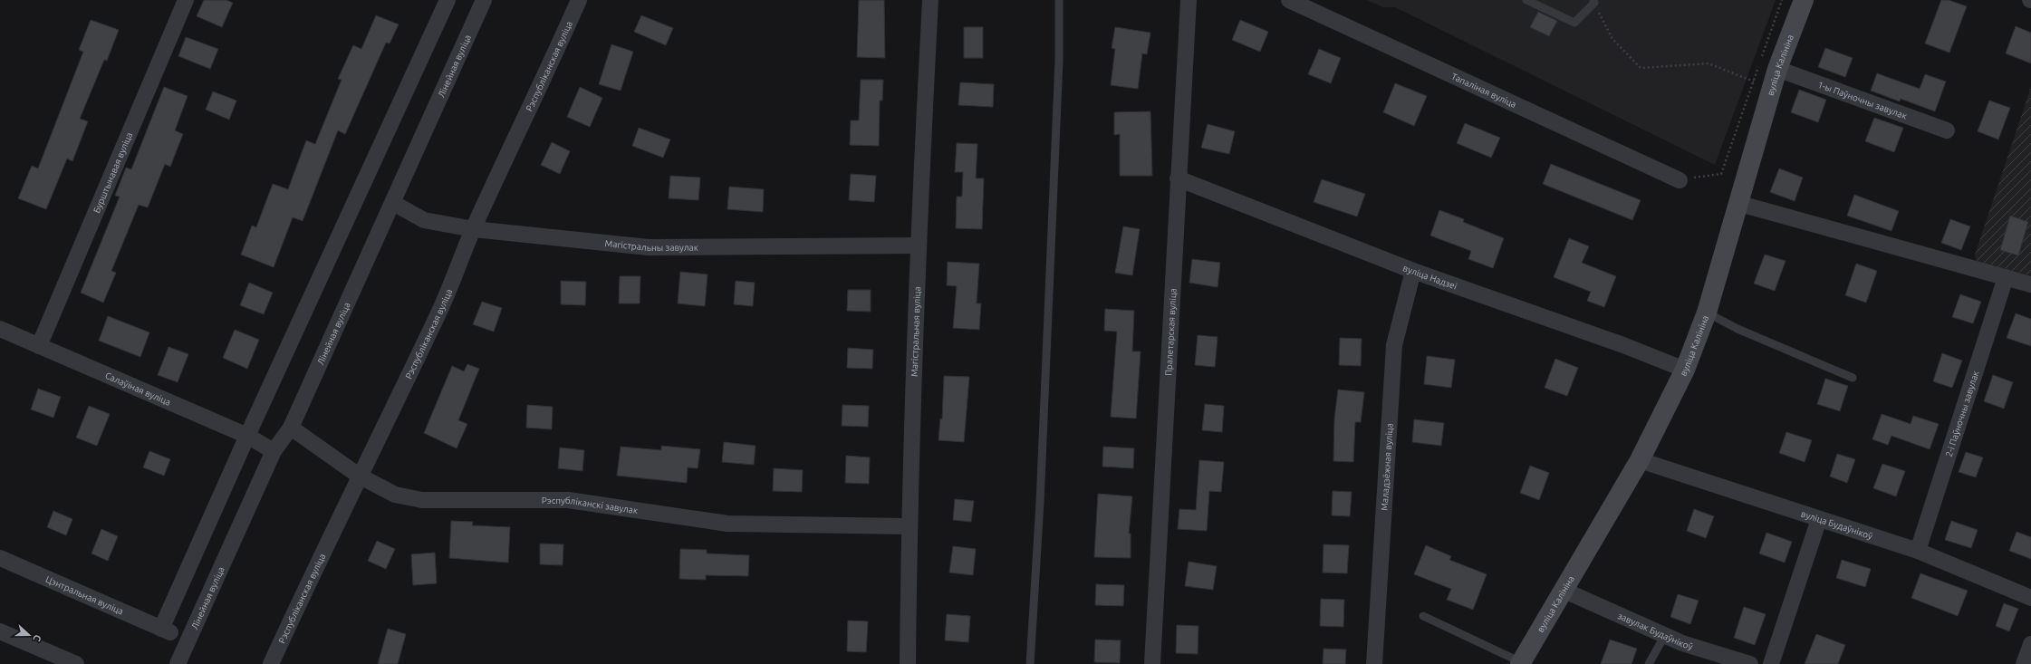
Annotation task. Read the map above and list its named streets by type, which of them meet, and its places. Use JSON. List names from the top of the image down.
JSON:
{
  "streets": {
    "main road": ["вуліца Калініна"],
    "street": [
      "Лінейная вуліца",
      "Рэспубліканская вуліца",
      "Тапаліная вуліца",
      "1-ы Паўночны завулак",
      "Бурштынавая вуліца",
      "Магістральны завулак",
      "вуліца Надзеі",
      "Магістральная вуліца",
      "Пралетарская вуліца",
      "Салаўіная вуліца",
      "2-і Паўночны завулак",
      "Маладзёжная вуліца",
      "Рэспубліканскі завулак",
      "вуліца Будаўнікоў",
      "Цэнтральная вуліца",
      "завулак Будаўнікоў"
    ]
  },
  "crossings": [
    ["вуліца Калініна", "1-ы Паўночны завулак"],
    ["вуліца Калініна", "вуліца Надзеі"],
    ["вуліца Калініна", "вуліца Будаўнікоў"],
    ["вуліца Калініна", "завулак Будаўнікоў"],
    ["Лінейная вуліца", "Магістральны завулак"],
    ["Лінейная вуліца", "Салаўіная вуліца"],
    ["Лінейная вуліца", "Рэспубліканскі завулак"],
    ["Рэспубліканская вуліца", "Магістральны завулак"],
    ["Рэспубліканская вуліца", "Рэспубліканскі завулак"],
    ["Бурштынавая вуліца", "Салаўіная вуліца"],
    ["Магістральны завулак", "Магістральная вуліца"],
    ["вуліца Надзеі", "Пралетарская вуліца"],
    ["вуліца Надзеі", "Маладзёжная вуліца"],
    ["Магістральная вуліца", "Рэспубліканскі завулак"],
    ["Салаўіная вуліца", "Цэнтральная вуліца"],
    ["2-і Паўночны завулак", "вуліца Будаўнікоў"]
  ],
  "north": "right"
}
